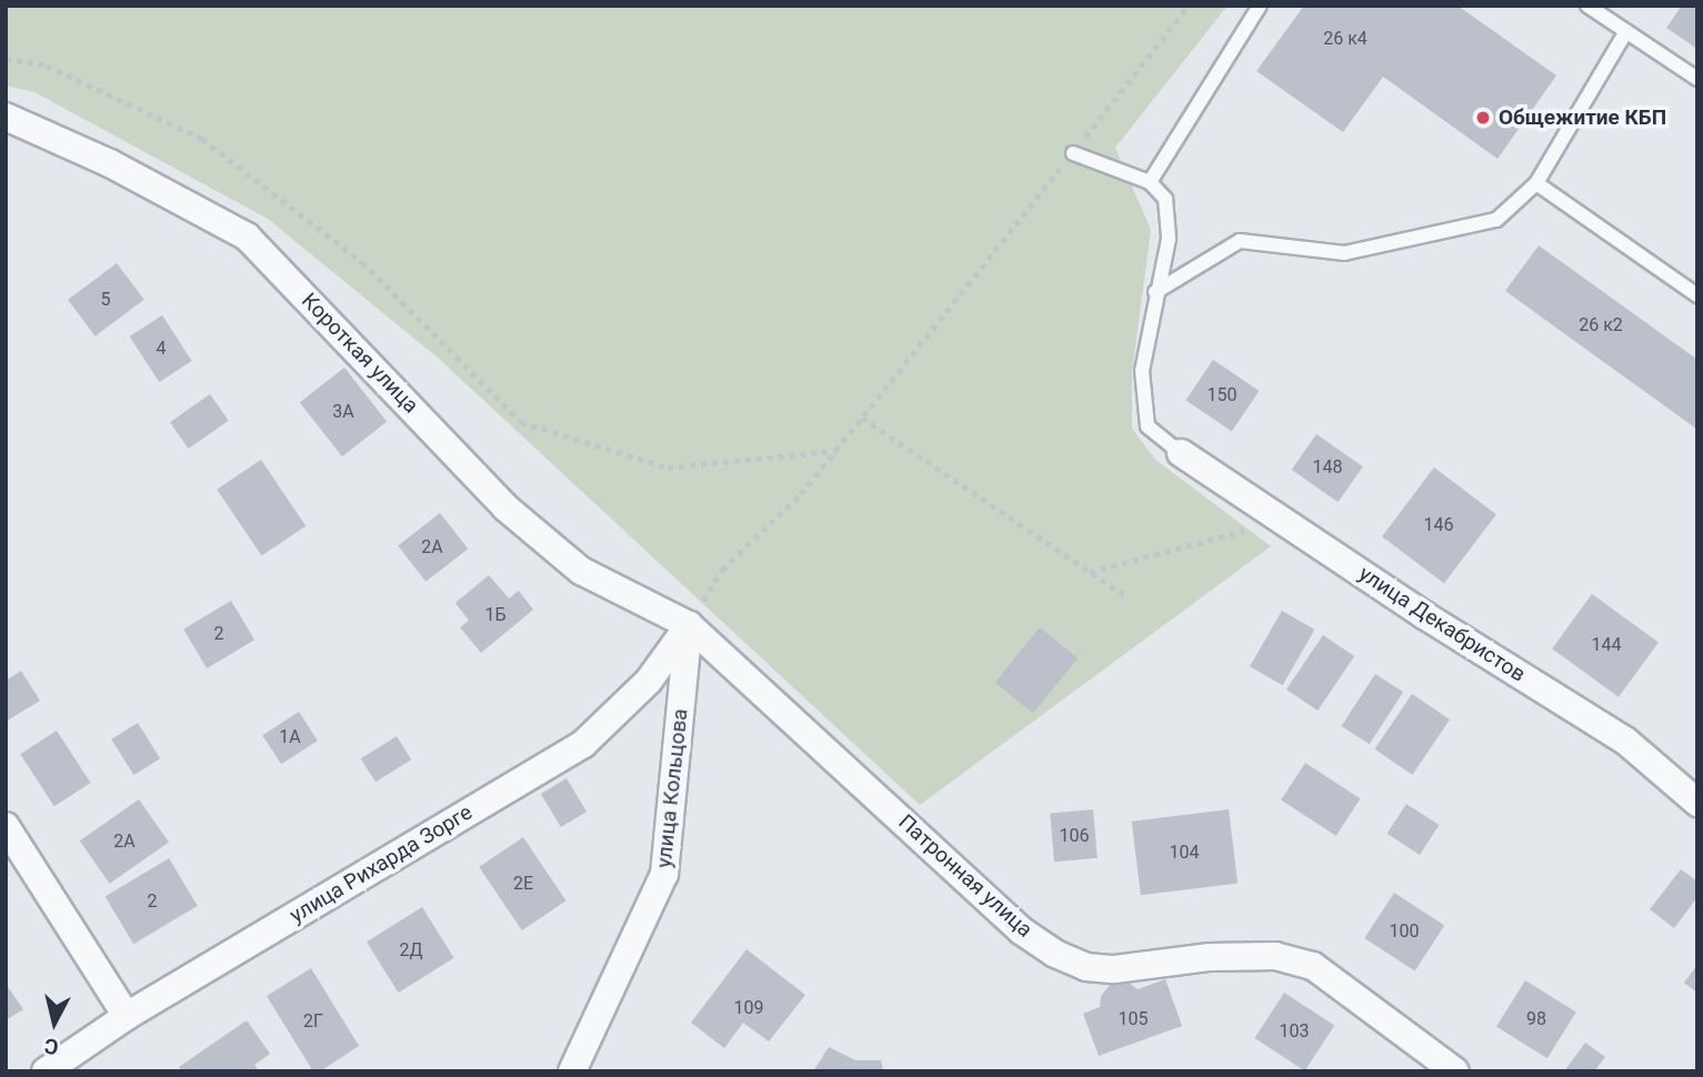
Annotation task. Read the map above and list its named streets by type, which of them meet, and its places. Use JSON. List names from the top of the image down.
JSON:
{
  "streets": {
    "street": [
      "Короткая улица",
      "улица Декабристов",
      "улица Кольцова",
      "улица Рихарда Зорге",
      "Патронная улица"
    ]
  },
  "crossings": [
    ["Короткая улица", "улица Кольцова"],
    ["Короткая улица", "улица Рихарда Зорге"],
    ["Короткая улица", "Патронная улица"],
    ["улица Кольцова", "улица Рихарда Зорге"],
    ["улица Кольцова", "Патронная улица"],
    ["улица Рихарда Зорге", "Патронная улица"]
  ],
  "places": ["Общежитие КБП"],
  "house_numbers": [
    "26 к4",
    "5",
    "26 к2",
    "4",
    "150",
    "3А",
    "148",
    "146",
    "2А",
    "1Б",
    "2",
    "144",
    "1А",
    "106",
    "2А",
    "104",
    "2Е",
    "2",
    "100",
    "2Д",
    "109",
    "105",
    "98",
    "2Г",
    "103"
  ],
  "north": "bottom"
}
